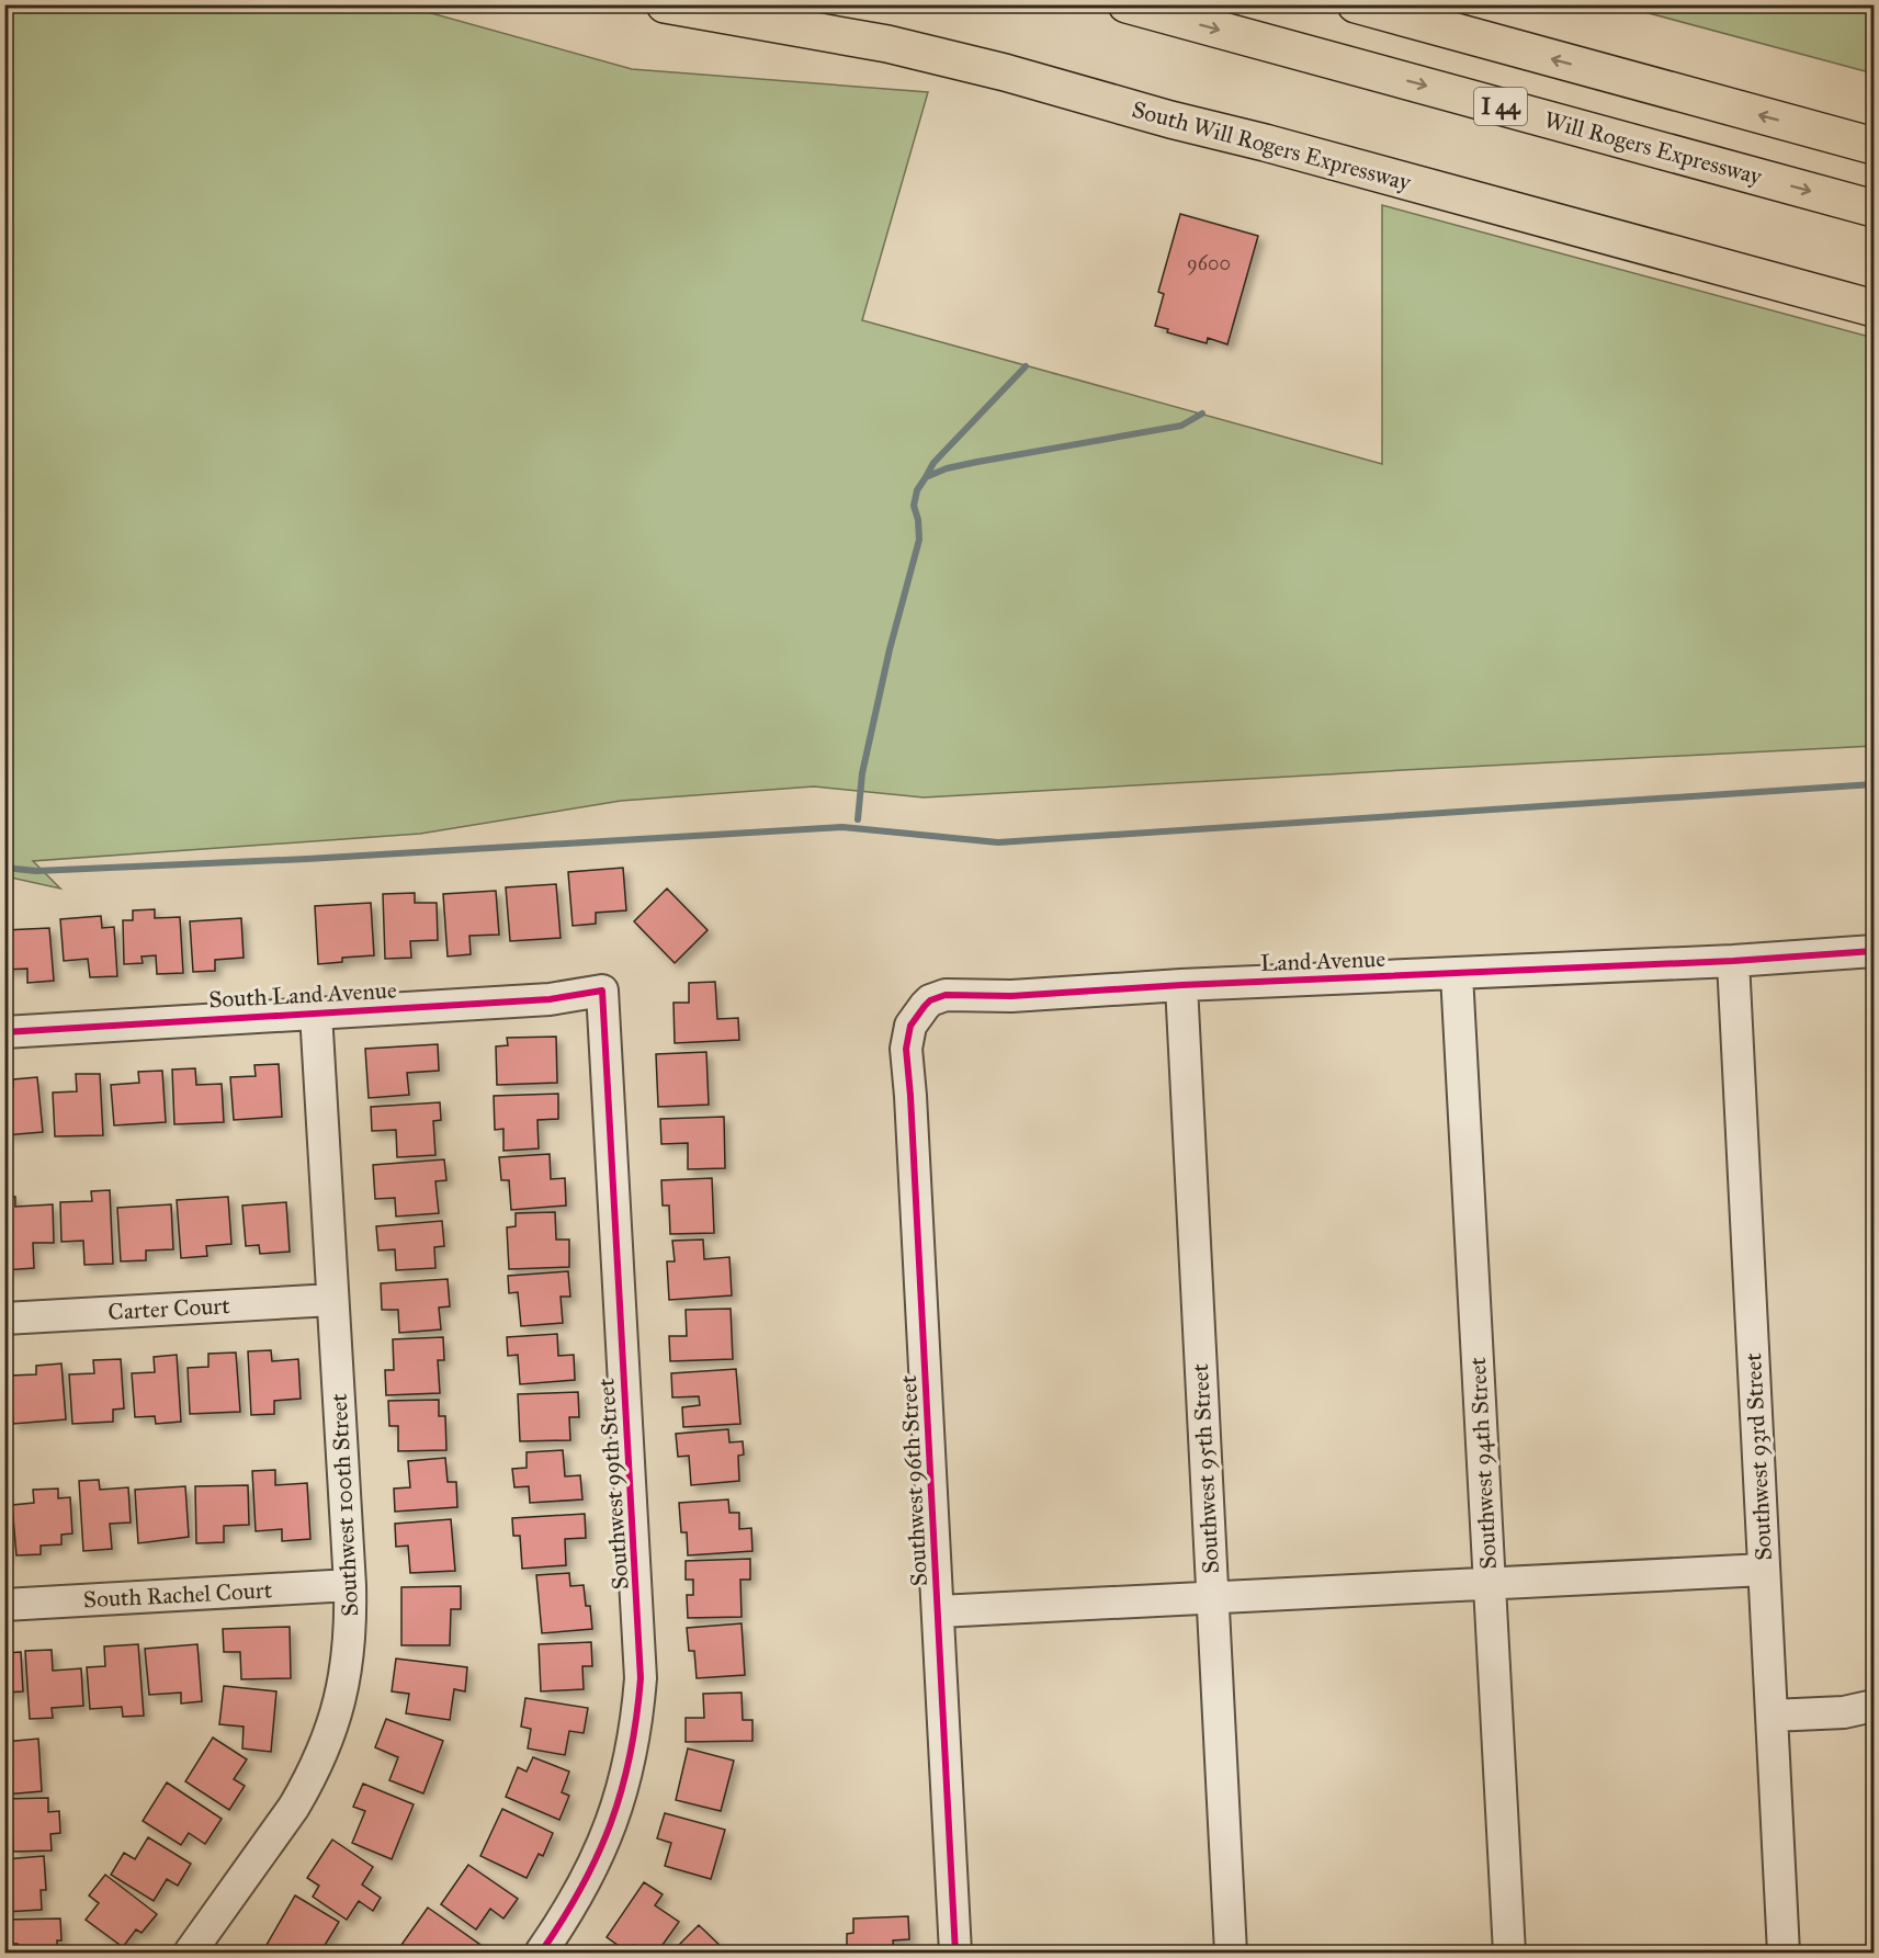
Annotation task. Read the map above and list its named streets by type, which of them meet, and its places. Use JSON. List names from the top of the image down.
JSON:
{
  "streets": {
    "main road": ["I 44", "South Will Rogers Expressway", "Will Rogers Expressway"],
    "street": [
      "Land Avenue",
      "South Land Avenue",
      "Carter Court",
      "Southwest 93rd Street",
      "Southwest 94th Street",
      "Southwest 95th Street",
      "Southwest 96th Street",
      "Southwest 99th Street",
      "Southwest 100th Street",
      "South Rachel Court"
    ]
  },
  "crossings": [
    ["Land Avenue", "Southwest 93rd Street"],
    ["Land Avenue", "Southwest 94th Street"],
    ["Land Avenue", "Southwest 95th Street"],
    ["Land Avenue", "Southwest 96th Street"],
    ["South Land Avenue", "Southwest 99th Street"],
    ["South Land Avenue", "Southwest 100th Street"],
    ["Carter Court", "Southwest 100th Street"],
    ["Southwest 100th Street", "South Rachel Court"]
  ],
  "house_numbers": ["9600"]
}
